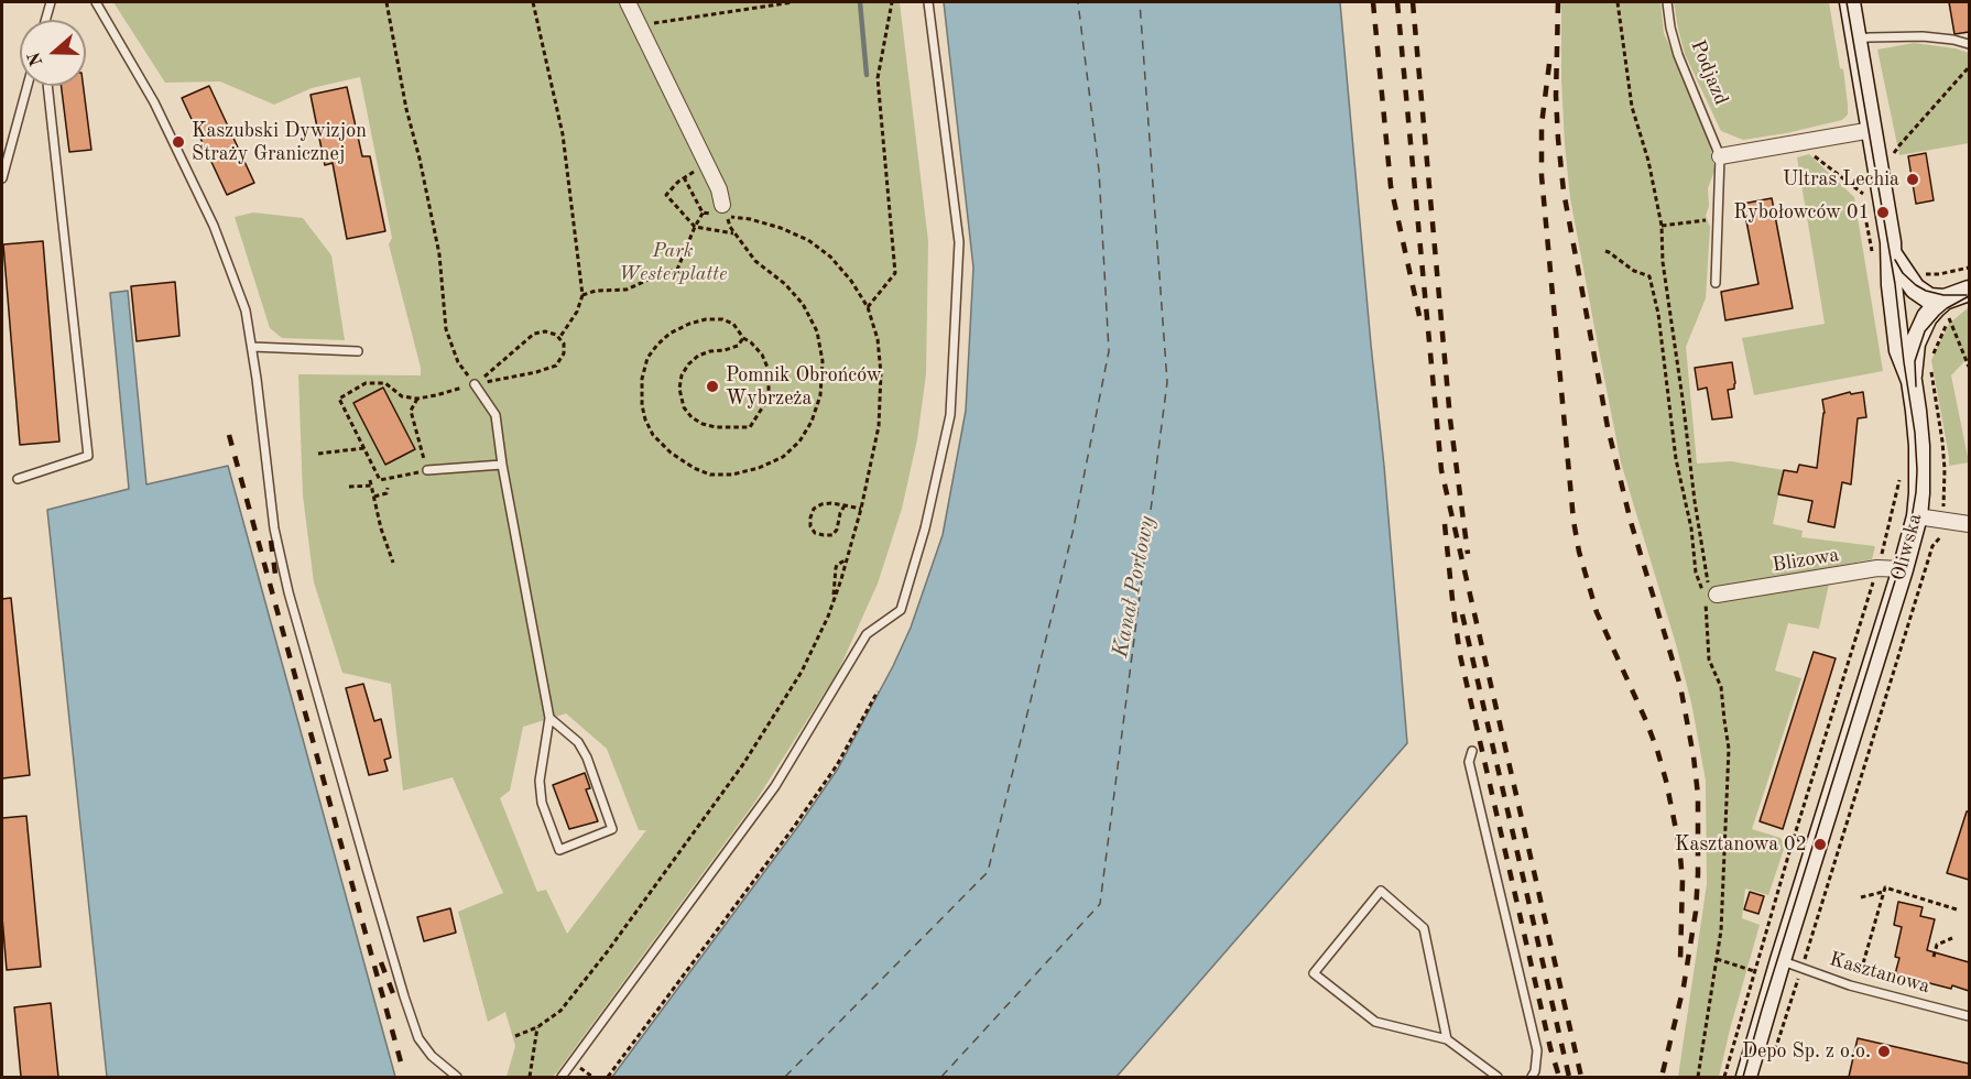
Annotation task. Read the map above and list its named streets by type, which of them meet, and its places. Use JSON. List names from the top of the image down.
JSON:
{
  "streets": {
    "street": ["Oliwska", "Blizowa"],
    "lane": ["Podjazd", "Kasztanowa"]
  },
  "crossings": [
    ["Oliwska", "Blizowa"],
    ["Oliwska", "Kasztanowa"]
  ],
  "water": ["Kanał Portowy"],
  "parks": ["Park Westerplatte"],
  "places": [
    "Kaszubski Dywizjon Straży Granicznej",
    "Ultras Lechia",
    "Rybołowców 01",
    "Pomnik Obrońców Wybrzeża",
    "Kasztanowa 02",
    "Depo Sp. z o.o."
  ],
  "north": "left"
}
